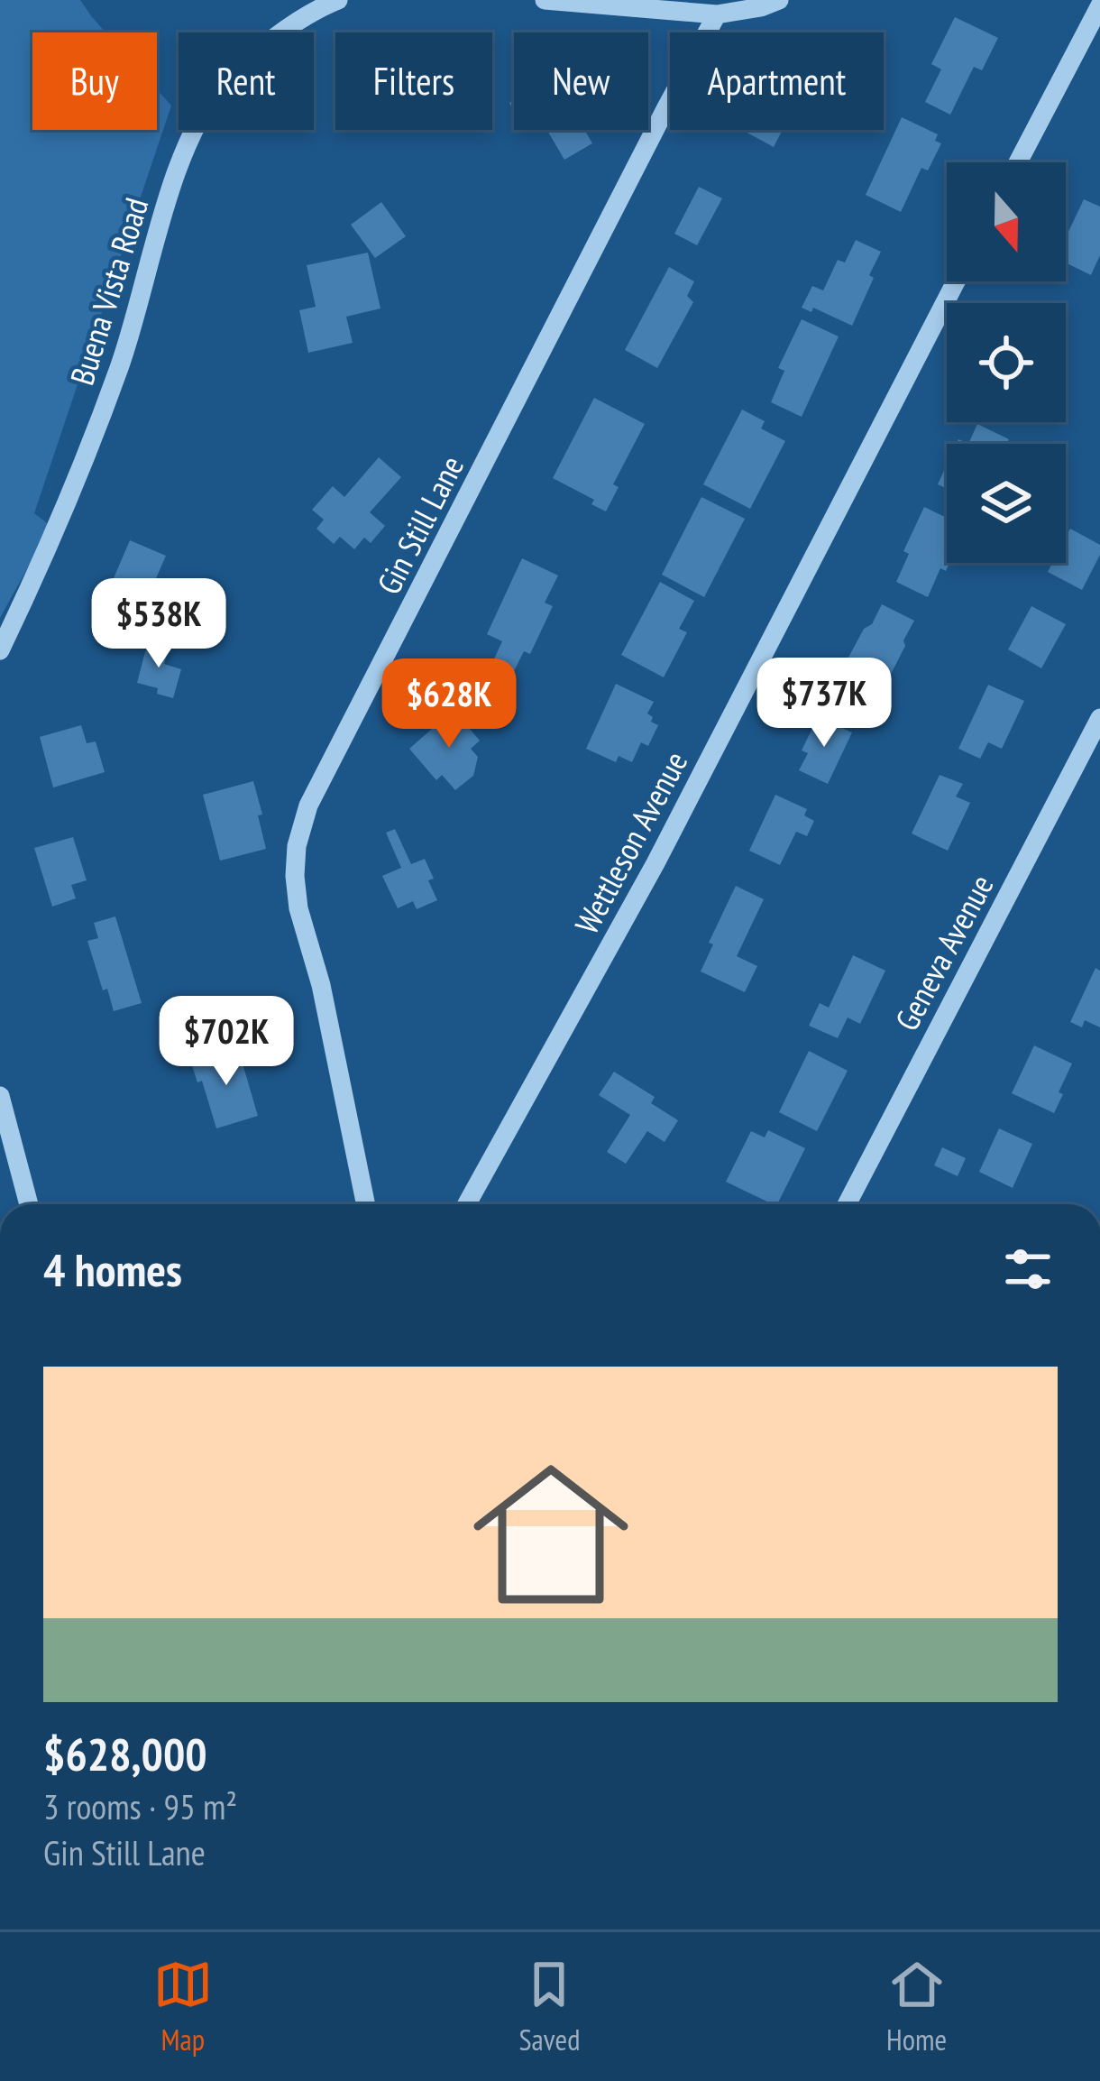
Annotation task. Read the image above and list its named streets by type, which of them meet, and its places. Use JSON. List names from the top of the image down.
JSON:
{
  "streets": {
    "street": [
      "Buena Vista Road",
      "Gin Still Lane",
      "Wettleson Avenue",
      "Geneva Avenue"
    ]
  },
  "north": "bottom",
  "page": {
    "chip": [
      "Buy",
      "Rent",
      "Filters",
      "New",
      "Apartment"
    ],
    "price": [
      "$538K",
      "$737K",
      "$628K",
      "$702K"
    ],
    "heading": "4 homes",
    "list": [
      {
        "name": "$628,000",
        "note": "3 rooms · 95 m² · Gin Still Lane"
      }
    ],
    "tabs": ["Map", "Saved", "Home"]
  }
}
